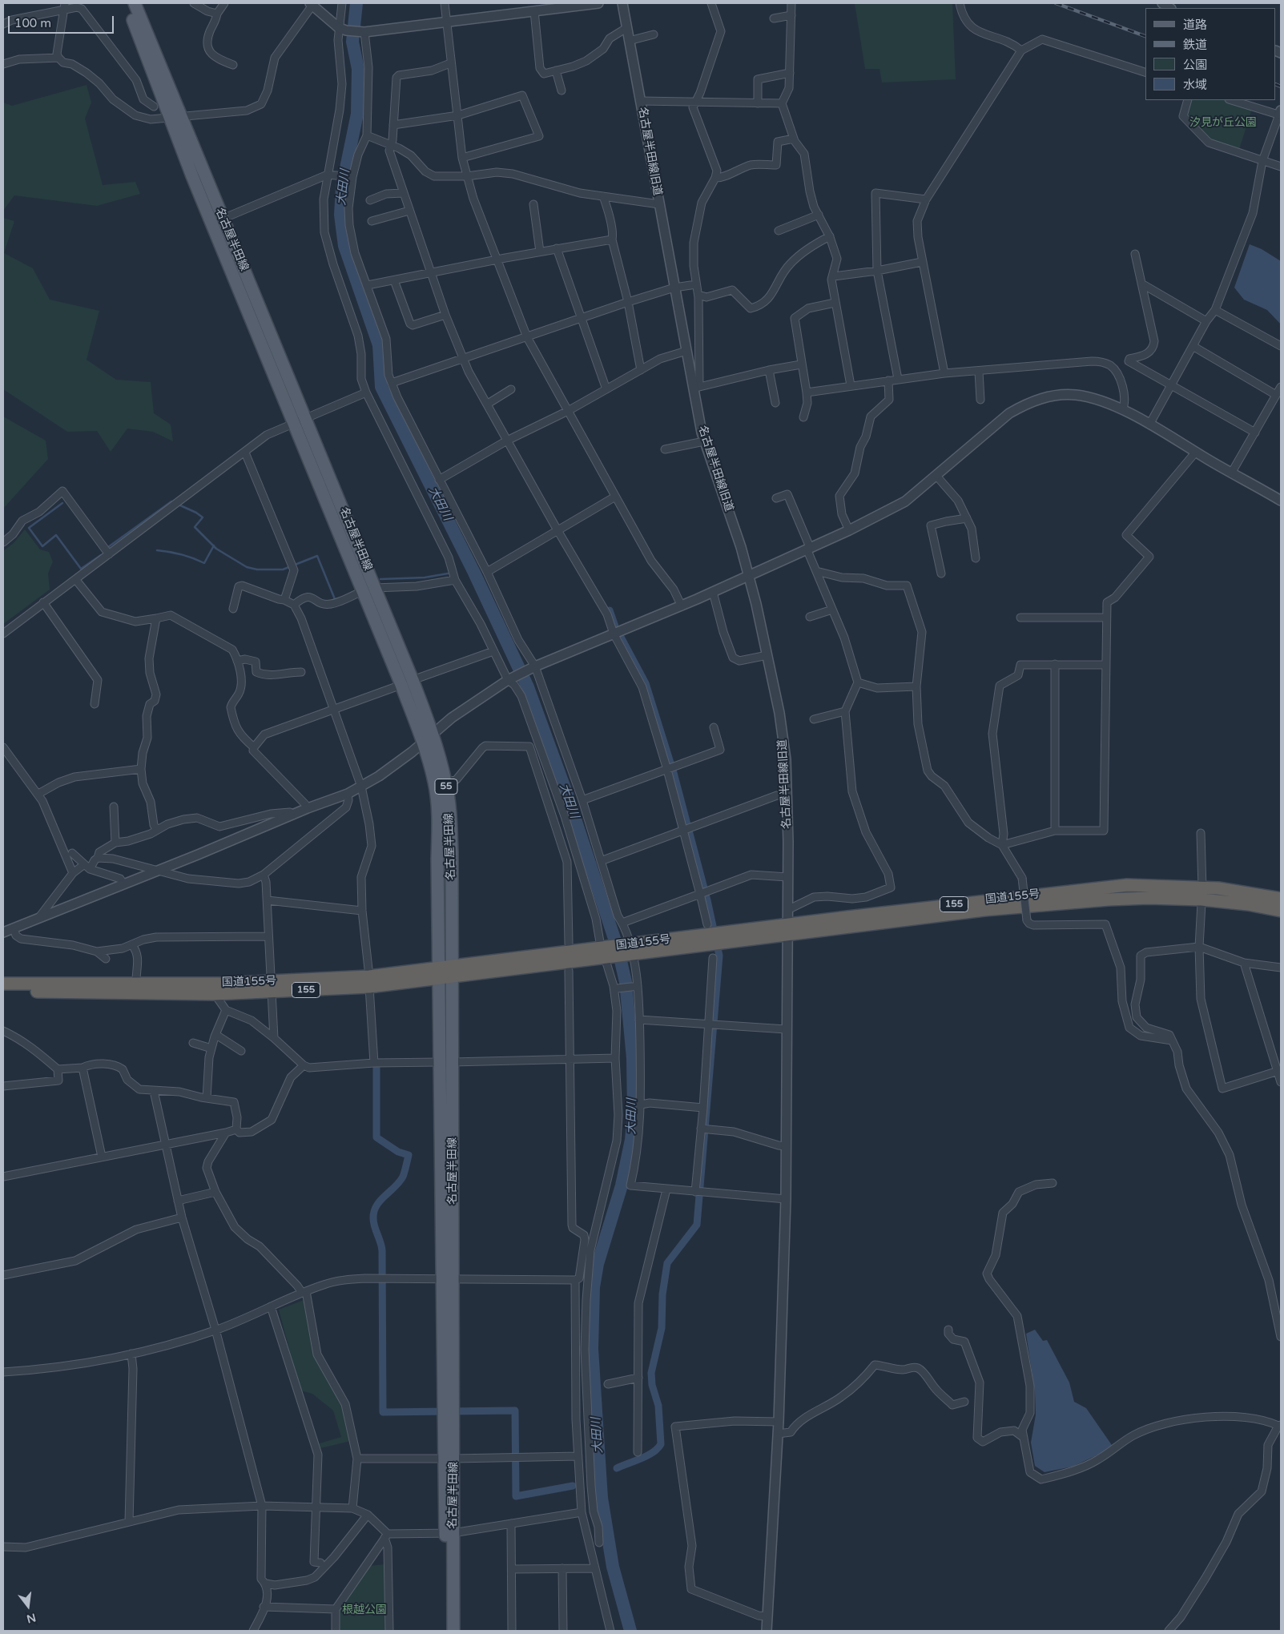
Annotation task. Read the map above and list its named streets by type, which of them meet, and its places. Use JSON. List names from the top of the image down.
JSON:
{
  "streets": {
    "highway": ["国道155号", "155"],
    "main road": ["名古屋半田線", "55"],
    "street": ["名古屋半田線旧道"]
  },
  "crossings": [
    ["名古屋半田線旧道", "国道155号"],
    ["名古屋半田線", "国道155号"]
  ],
  "water": ["大田川"],
  "parks": ["汐見が丘公園", "根越公園"],
  "legend": [
    "道路",
    "鉄道",
    "公園",
    "水域"
  ],
  "scale_bar": "100 m",
  "north": "bottom"
}
